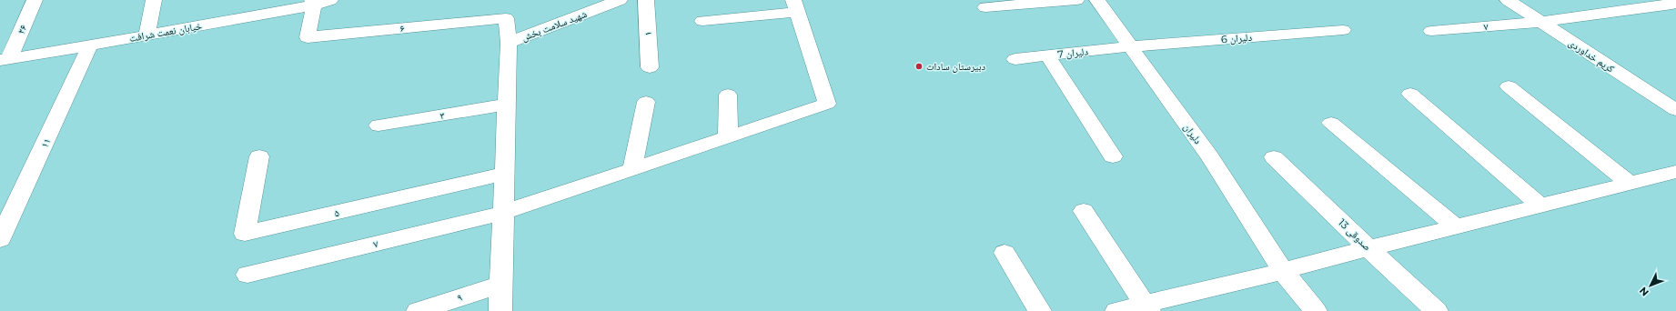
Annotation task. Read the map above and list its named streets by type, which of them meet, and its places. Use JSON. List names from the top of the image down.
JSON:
{
  "streets": {
    "street": [
      "شهید سلامت بخش",
      "۷",
      "۶",
      "۲۶",
      "خیابان نعمت شرافت",
      "۱",
      "دلیران 6",
      "دلیران 7",
      "کریم خداوردی",
      "۳",
      "دلیران",
      "۱۱",
      "۵",
      "صدوقی 13",
      "۹"
    ]
  },
  "crossings": [
    ["شهید سلامت بخش", "۶"],
    ["۷", "کریم خداوردی"],
    ["۶", "خیابان نعمت شرافت"],
    ["۲۶", "خیابان نعمت شرافت"],
    ["خیابان نعمت شرافت", "۱۱"],
    ["دلیران 6", "دلیران 7"],
    ["دلیران 6", "دلیران"],
    ["دلیران 7", "دلیران"]
  ],
  "places": ["دبیرستان سادات"],
  "north": "bottom left"
}
